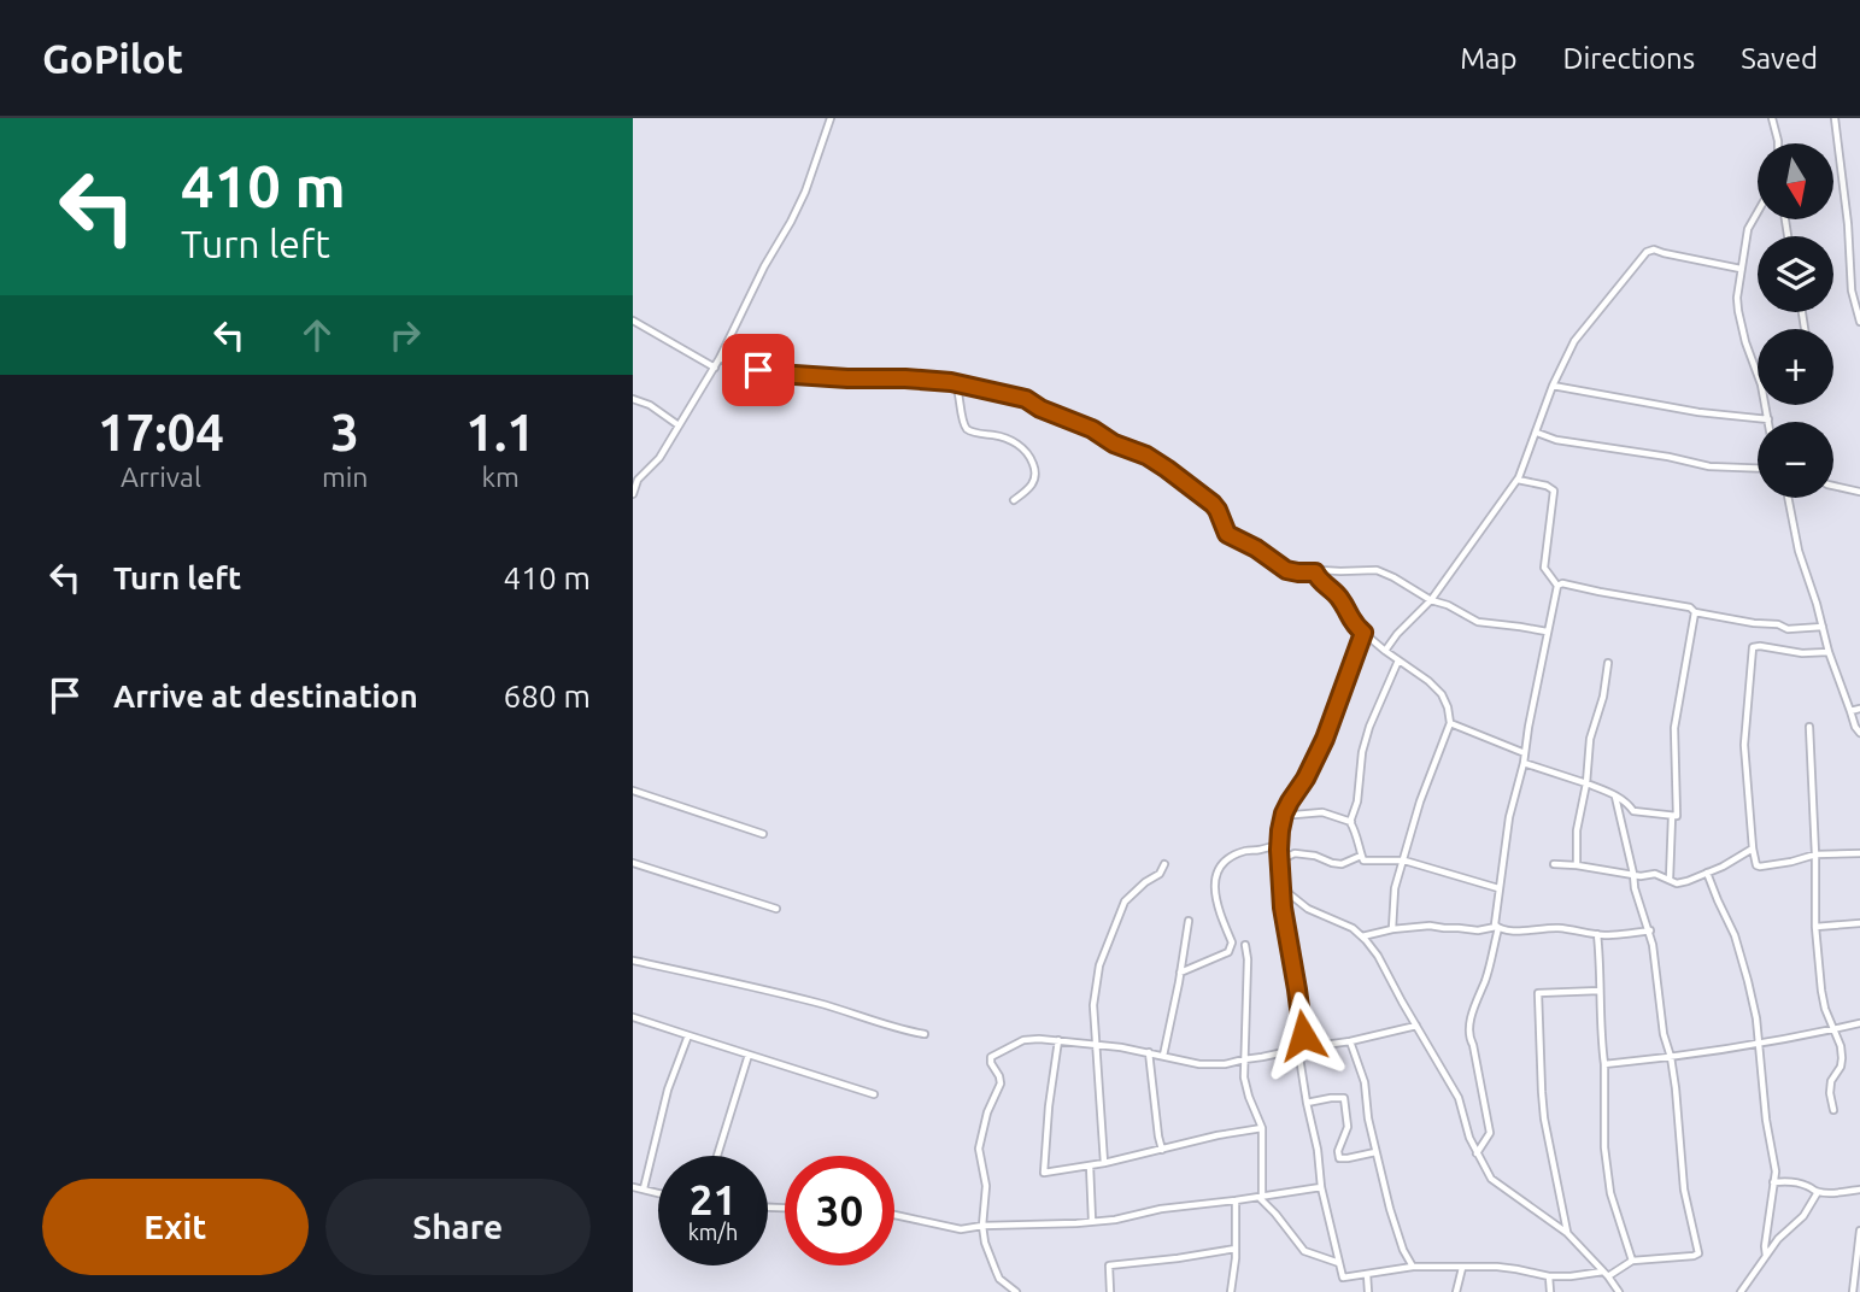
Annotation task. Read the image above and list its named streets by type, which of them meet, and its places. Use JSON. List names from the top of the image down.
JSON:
{
  "north": "bottom",
  "page": {
    "header": "GoPilot",
    "nav": ["Map", "Directions", "Saved"],
    "turn": ["410 m", "Turn left"],
    "map_buttons": ["+", "−"],
    "eta": [
      "17:04",
      "Arrival",
      "3",
      "min",
      "1.1",
      "km"
    ],
    "list": [
      {
        "name": "Turn left",
        "value": "410 m"
      },
      {
        "name": "Arrive at destination",
        "value": "680 m"
      }
    ],
    "speed": "21 km/h",
    "limit": "30",
    "buttons": ["Exit", "Share"]
  }
}
